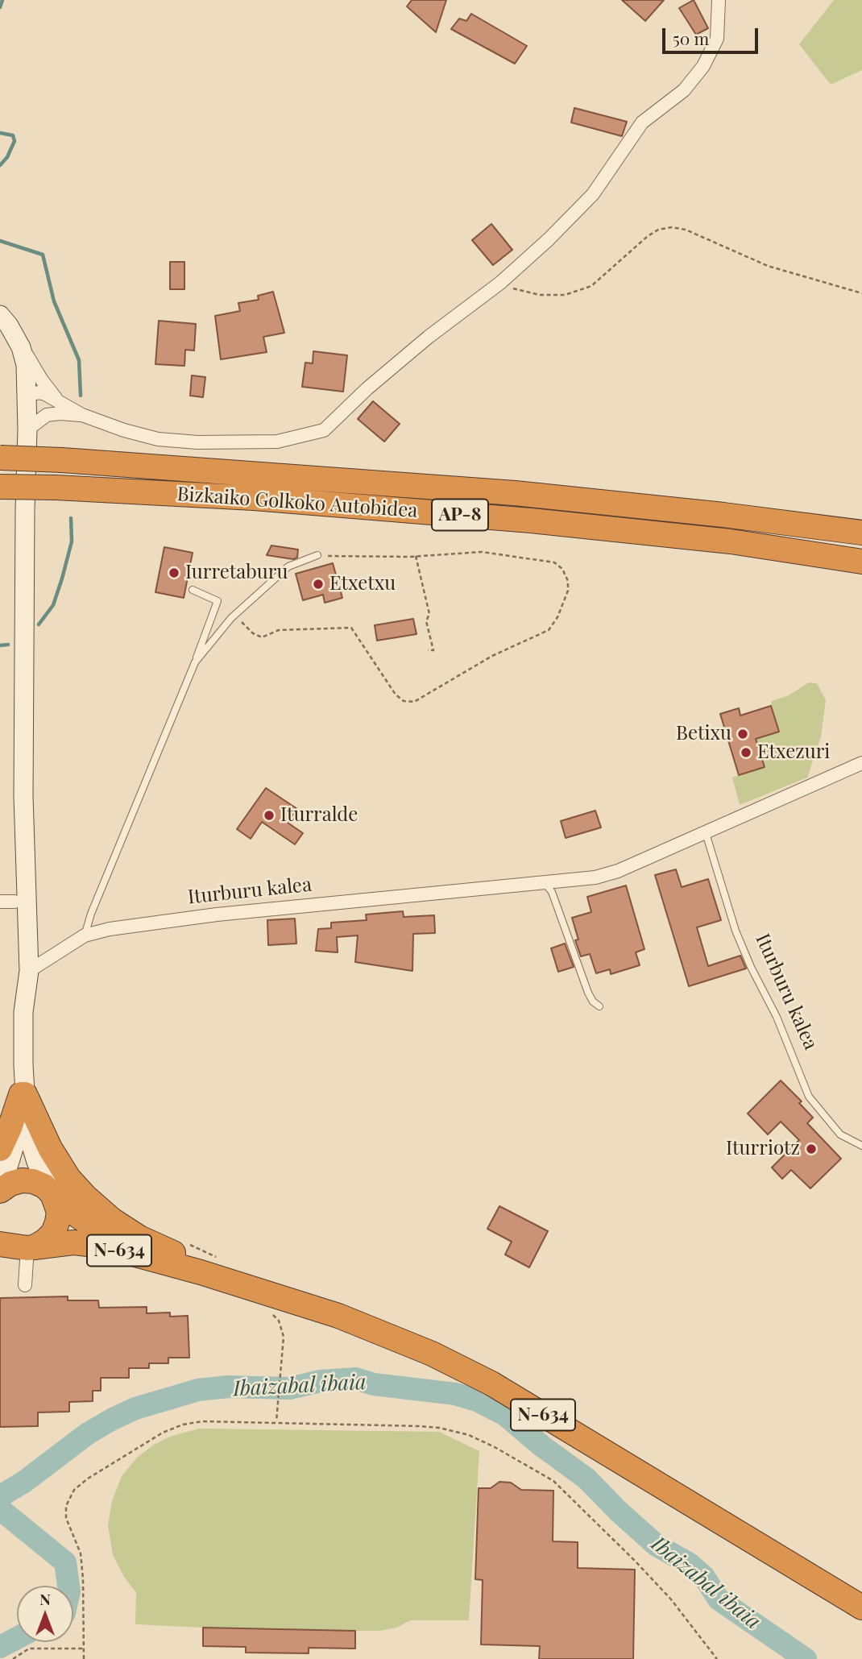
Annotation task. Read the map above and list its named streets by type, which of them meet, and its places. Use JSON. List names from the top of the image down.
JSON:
{
  "streets": {
    "highway": ["Bizkaiko Golkoko Autobidea", "AP-8", "N-634"],
    "street": ["Iturburu kalea"]
  },
  "water": ["Ibaizabal ibaia"],
  "places": [
    "Iurretaburu",
    "Etxetxu",
    "Betixu",
    "Etxezuri",
    "Iturralde",
    "Iturriotz"
  ],
  "scale_bar": "50 m",
  "north": "top"
}
